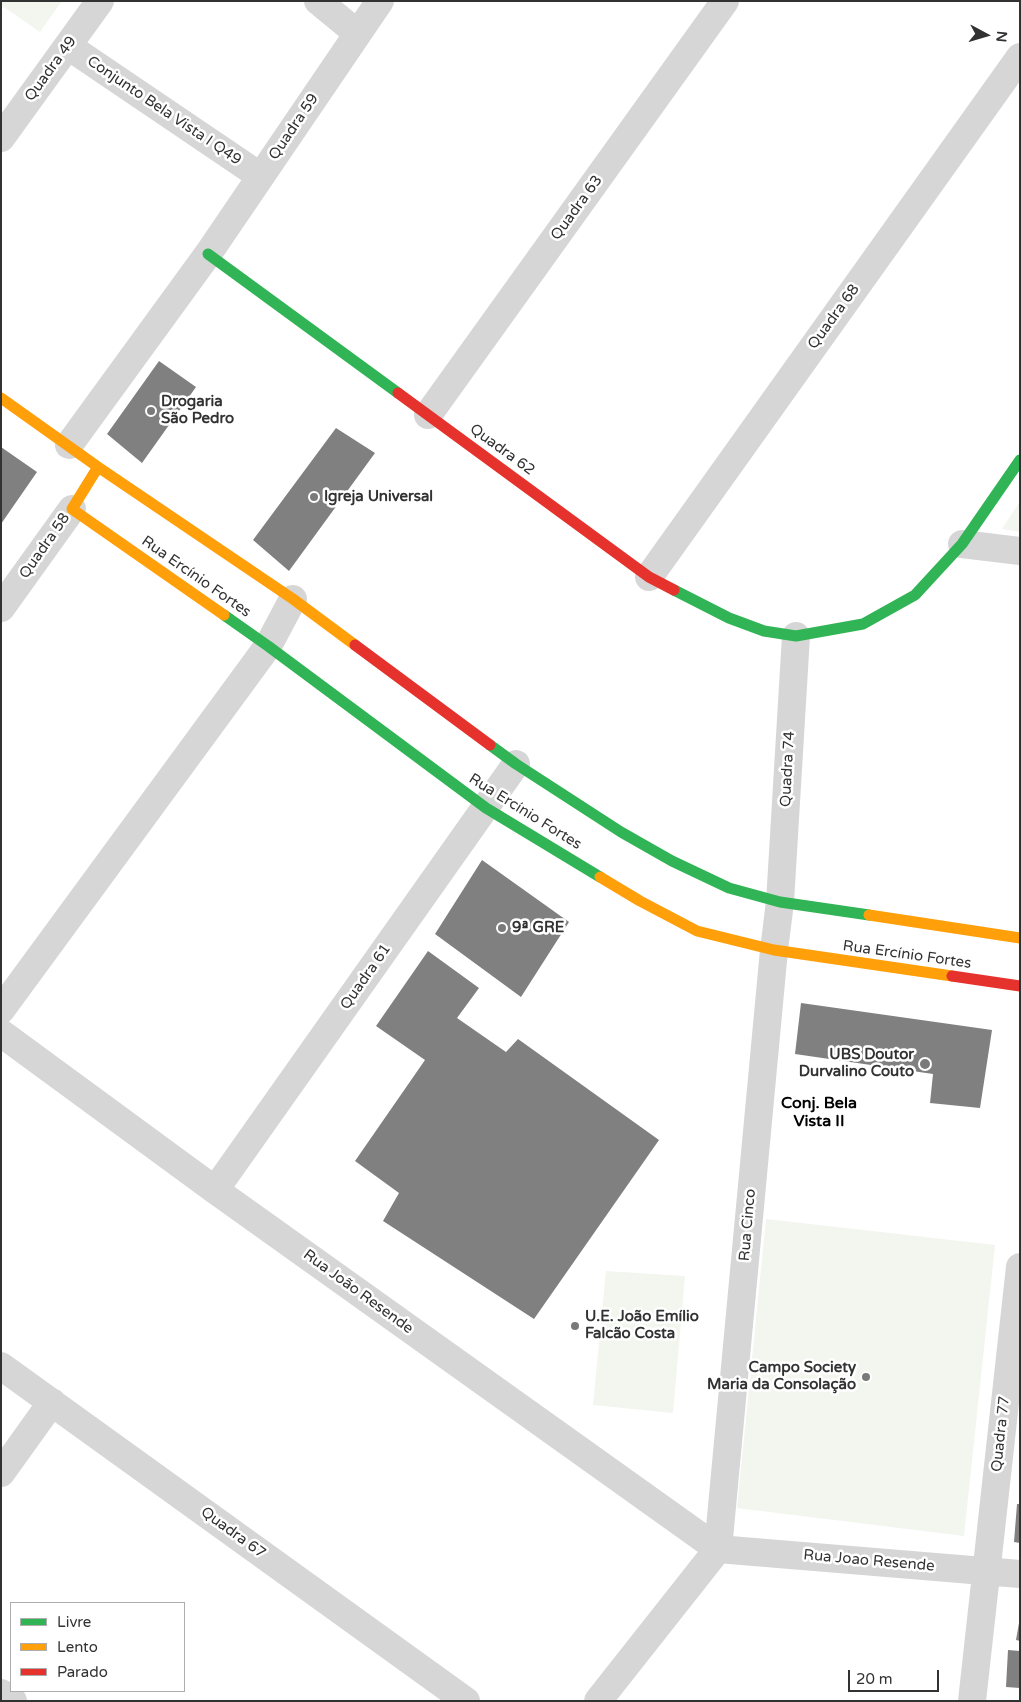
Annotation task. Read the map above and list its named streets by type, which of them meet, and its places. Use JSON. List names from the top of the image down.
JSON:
{
  "streets": {
    "street": [
      "Quadra 49",
      "Conjunto Bela Vista I Q49",
      "Quadra 59",
      "Quadra 63",
      "Quadra 68",
      "Quadra 62",
      "Quadra 58",
      "Rua Ercínio Fortes",
      "Quadra 74",
      "Quadra 61",
      "Rua Cinco",
      "Rua João Resende",
      "Quadra 77",
      "Quadra 67",
      "Rua Joao Resende"
    ]
  },
  "crossings": [
    ["Quadra 49", "Conjunto Bela Vista I Q49"],
    ["Conjunto Bela Vista I Q49", "Quadra 59"],
    ["Quadra 59", "Quadra 62"],
    ["Quadra 63", "Quadra 62"],
    ["Quadra 68", "Quadra 62"],
    ["Quadra 62", "Quadra 74"],
    ["Quadra 58", "Rua Ercínio Fortes"],
    ["Rua Ercínio Fortes", "Quadra 61"],
    ["Rua Ercínio Fortes", "Rua Cinco"],
    ["Quadra 74", "Rua Cinco"],
    ["Quadra 61", "Rua João Resende"],
    ["Rua Cinco", "Rua João Resende"],
    ["Rua Cinco", "Rua Joao Resende"],
    ["Rua João Resende", "Rua Joao Resende"],
    ["Quadra 77", "Rua Joao Resende"]
  ],
  "districts": ["Conj. Bela Vista II"],
  "places": [
    "Drogaria São Pedro",
    "Igreja Universal",
    "9ª GRE",
    "UBS Doutor Durvalino Couto",
    "U.E. João Emílio Falcão Costa",
    "Campo Society Maria da Consolação"
  ],
  "legend": ["Livre", "Lento", "Parado"],
  "scale_bar": "20 m",
  "north": "right"
}
